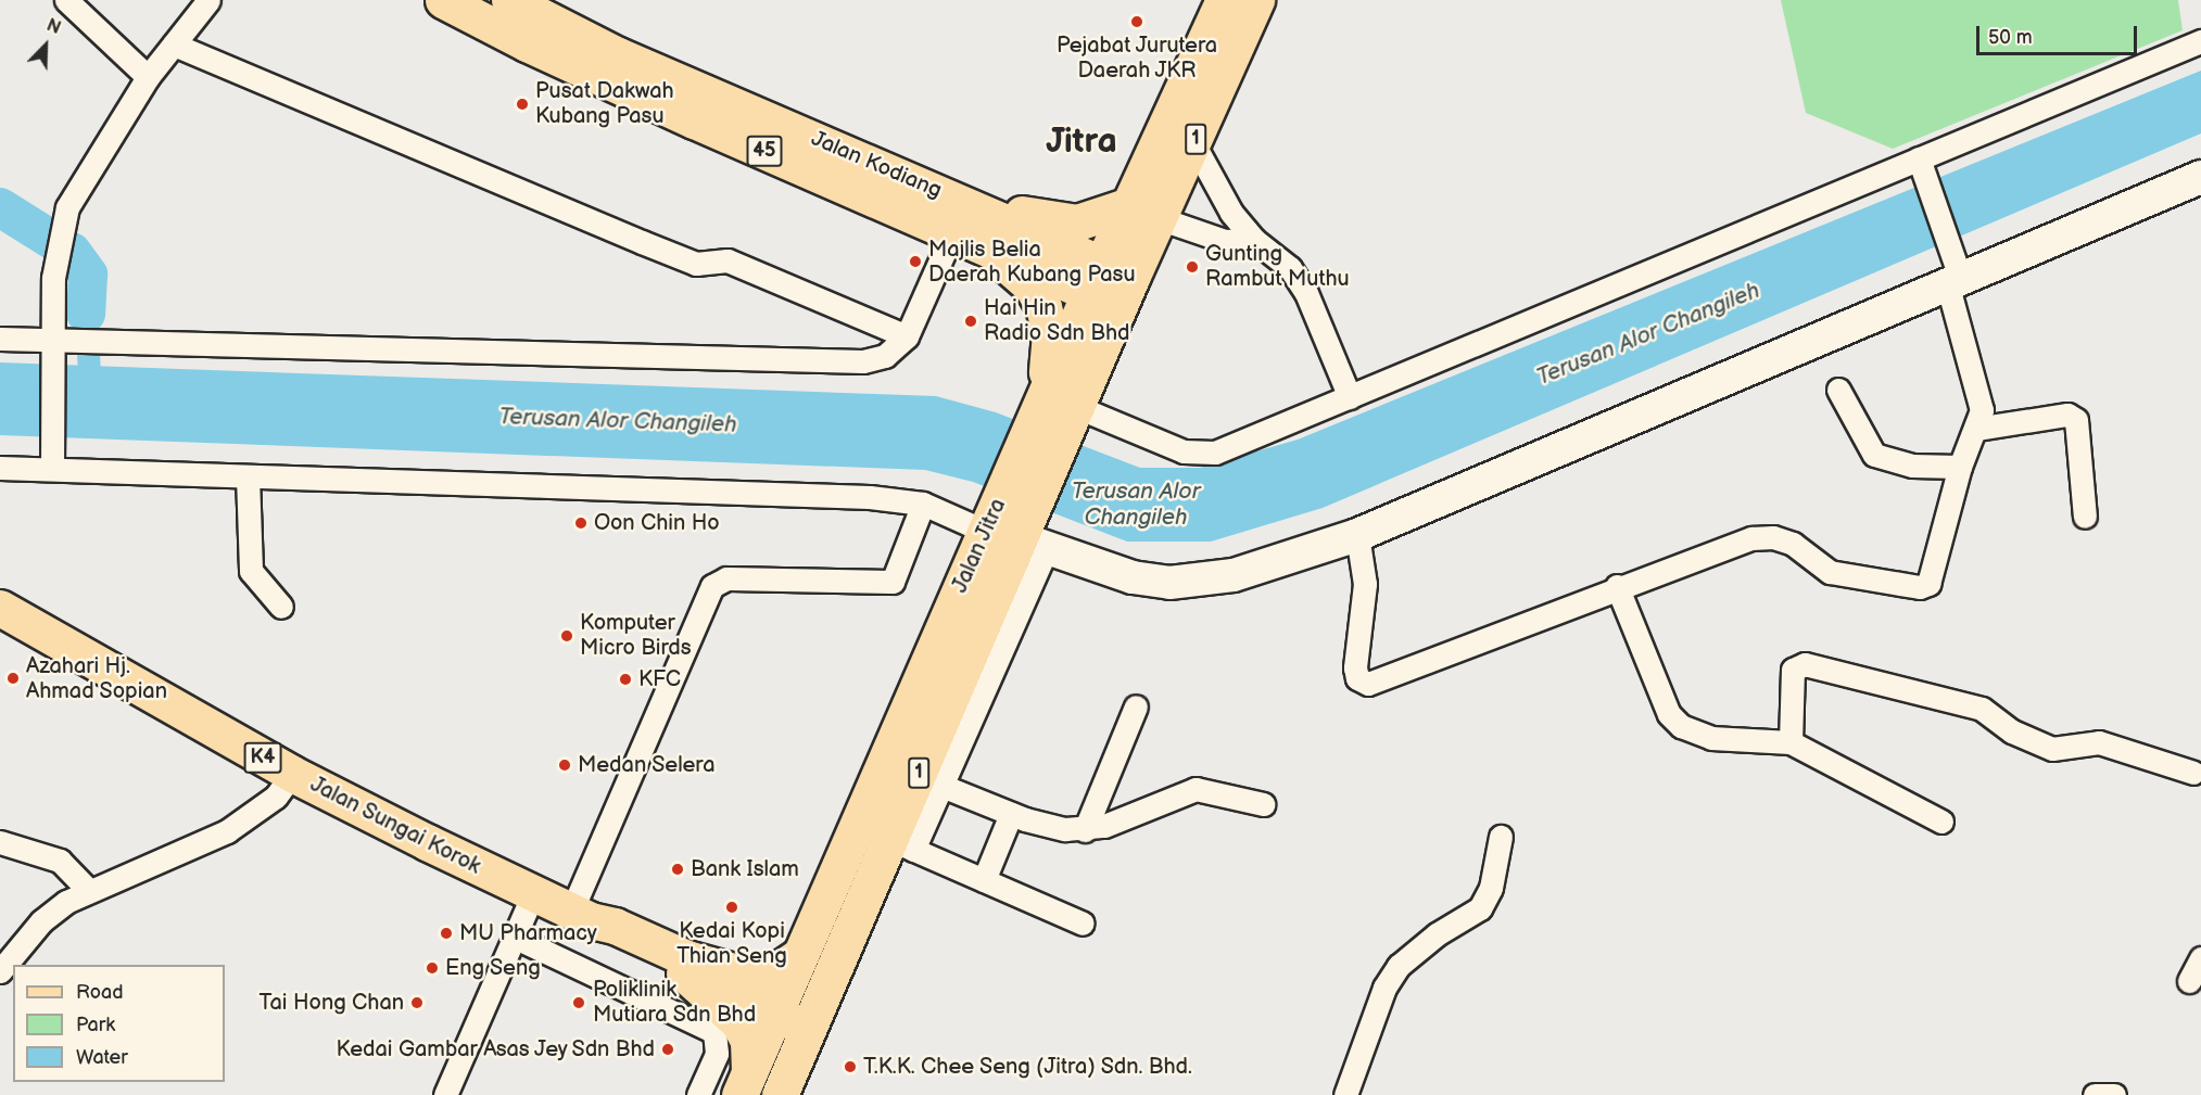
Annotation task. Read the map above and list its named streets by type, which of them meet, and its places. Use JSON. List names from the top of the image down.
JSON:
{
  "streets": {
    "main road": [
      "1",
      "45",
      "Jalan Kodiang",
      "Jalan Jitra",
      "K4",
      "Jalan Sungai Korok"
    ]
  },
  "crossings": [
    ["Jalan Kodiang", "Jalan Jitra"],
    ["Jalan Jitra", "K4"],
    ["Jalan Jitra", "Jalan Sungai Korok"],
    ["K4", "Jalan Sungai Korok"]
  ],
  "districts": ["Jitra"],
  "water": ["Terusan Alor Changileh"],
  "places": [
    "Pejabat Jurutera Daerah JKR",
    "Pusat Dakwah Kubang Pasu",
    "Majlis Belia Daerah Kubang Pasu",
    "Gunting Rambut Muthu",
    "Hai Hin Radio Sdn Bhd",
    "Oon Chin Ho",
    "Komputer Micro Birds",
    "Azahari Hj. Ahmad Sopian",
    "KFC",
    "Medan Selera",
    "Bank Islam",
    "Kedai Kopi Thian Seng",
    "MU Pharmacy",
    "Eng Seng",
    "Tai Hong Chan",
    "Poliklinik Mutiara Sdn Bhd",
    "Kedai Gambar Asas Jey Sdn Bhd",
    "T.K.K. Chee Seng (Jitra) Sdn. Bhd."
  ],
  "legend": ["Road", "Park", "Water"],
  "scale_bar": "50 m",
  "north": "top right"
}
